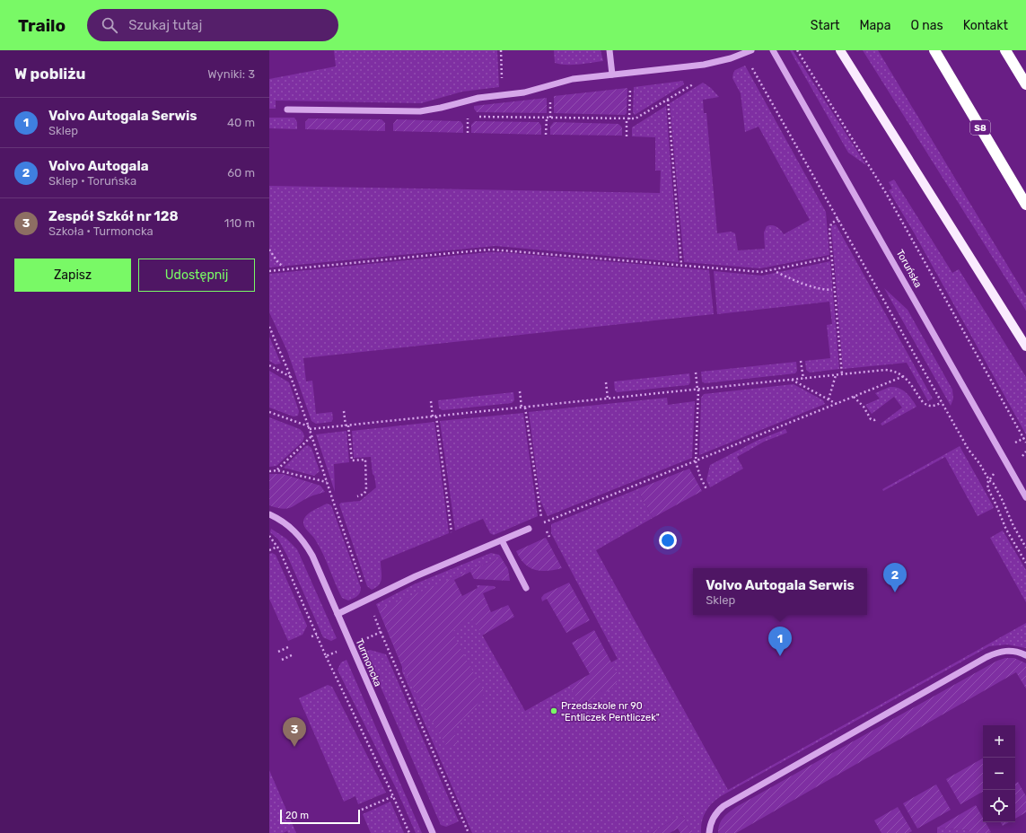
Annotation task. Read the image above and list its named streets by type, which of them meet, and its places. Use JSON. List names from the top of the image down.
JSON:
{
  "streets": {
    "highway": ["S8"],
    "street": ["Toruńska", "Turmoncka"]
  },
  "places": ["Przedszkole nr 90 \"Entliczek Pentliczek\""],
  "scale_bar": "20 m",
  "page": {
    "header": "Trailo",
    "search": "Szukaj tutaj",
    "nav": [
      "Start",
      "Mapa",
      "O nas",
      "Kontakt"
    ],
    "heading": ["W pobliżu", "Wyniki: 3"],
    "list": [
      {
        "mark": "1",
        "name": "Volvo Autogala Serwis",
        "note": "Sklep",
        "value": "40 m"
      },
      {
        "mark": "2",
        "name": "Volvo Autogala",
        "note": "Sklep · Toruńska",
        "value": "60 m"
      },
      {
        "mark": "3",
        "name": "Zespół Szkół nr 128",
        "note": "Szkoła · Turmoncka",
        "value": "110 m"
      }
    ],
    "buttons": ["Zapisz", "Udostępnij"],
    "pins": ["2", "1", "3"],
    "popup": ["Volvo Autogala Serwis", "Sklep"],
    "map_buttons": ["+", "−"],
    "scale": "20 m"
  }
}
